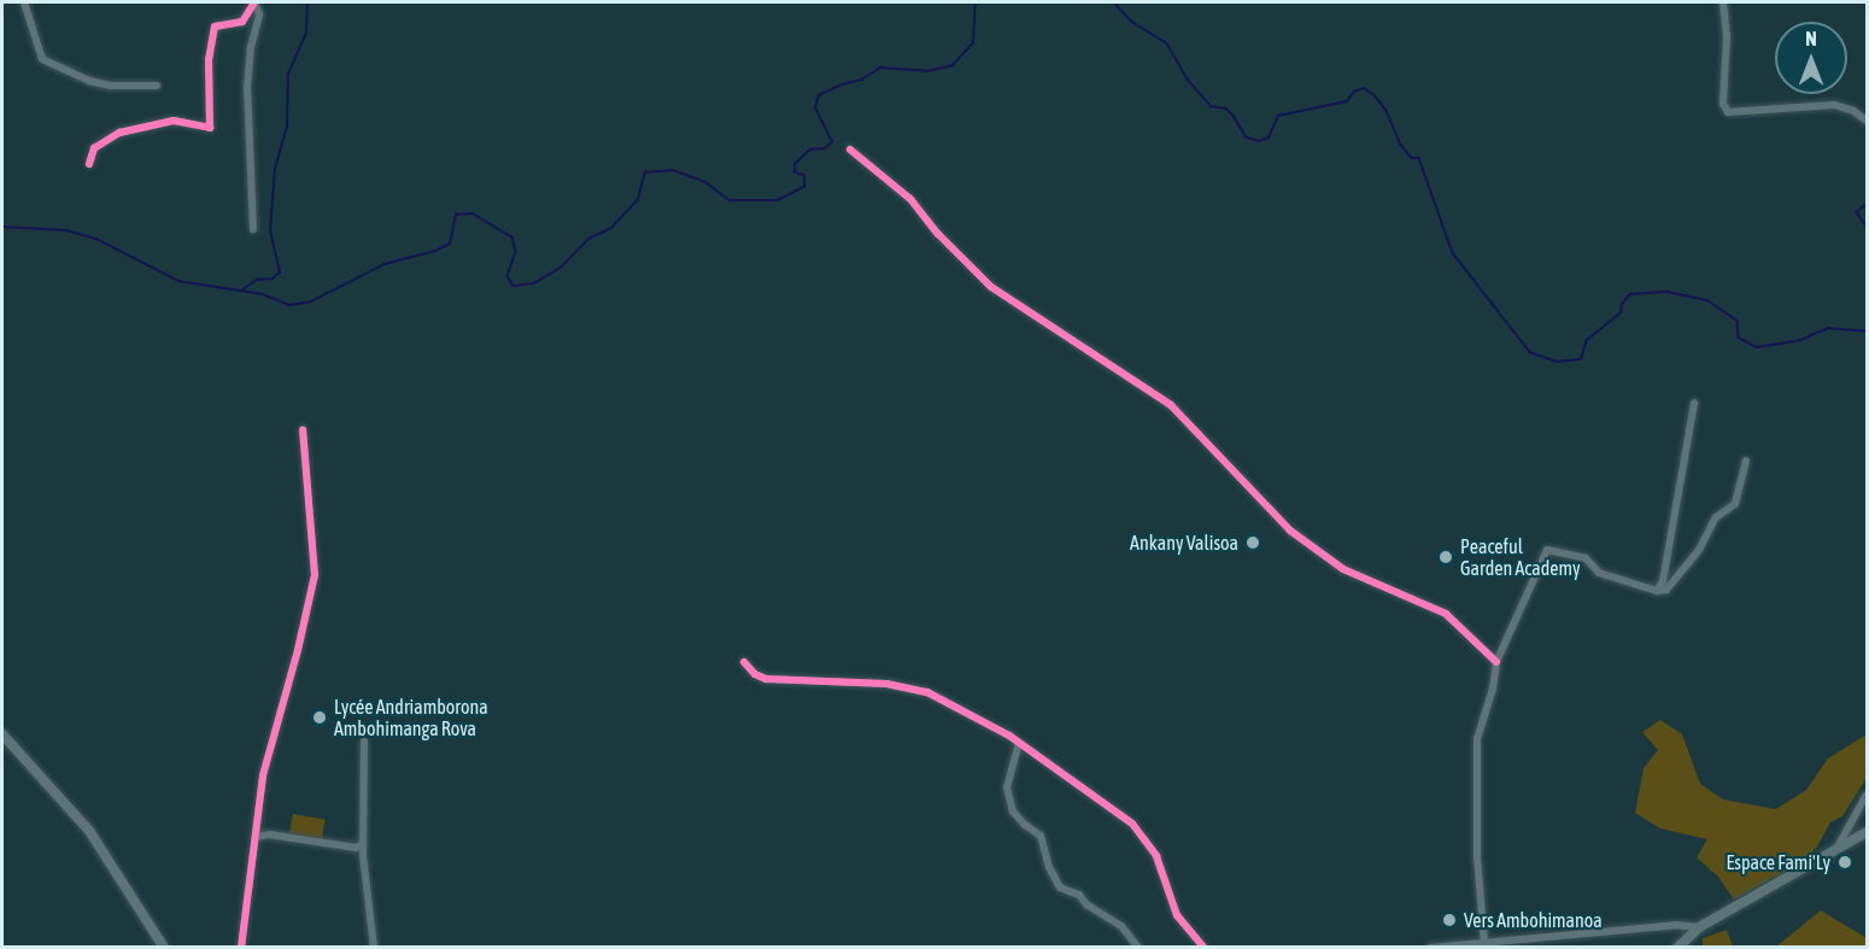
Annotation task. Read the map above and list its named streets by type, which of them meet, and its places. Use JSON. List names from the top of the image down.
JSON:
{
  "places": [
    "Ankany Valisoa",
    "Peaceful Garden Academy",
    "Lycée Andriamborona Ambohimanga Rova",
    "Espace Fami'Ly",
    "Vers Ambohimanoa"
  ],
  "north": "top"
}
